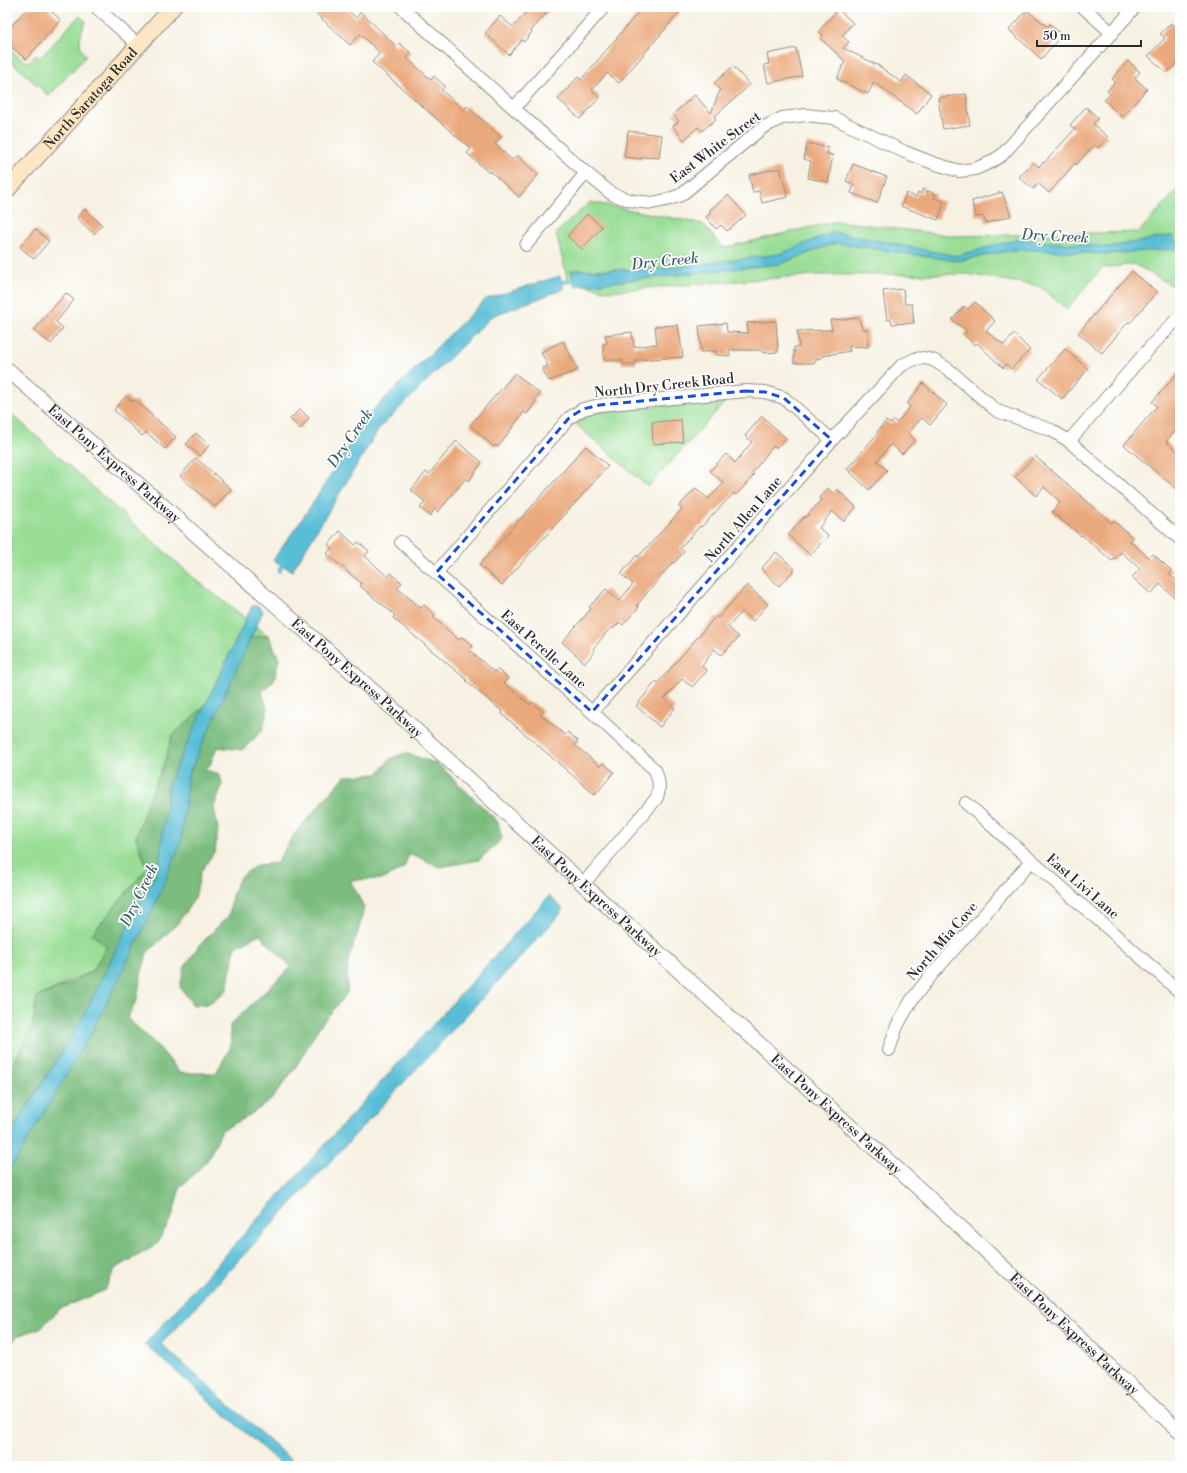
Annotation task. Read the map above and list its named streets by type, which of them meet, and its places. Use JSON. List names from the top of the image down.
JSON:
{
  "streets": {
    "main road": ["North Saratoga Road"],
    "street": [
      "East White Street",
      "North Dry Creek Road",
      "East Pony Express Parkway",
      "North Allen Lane",
      "East Perelle Lane",
      "East Livi Lane",
      "North Mia Cove"
    ]
  },
  "crossings": [
    ["North Dry Creek Road", "North Allen Lane"],
    ["North Dry Creek Road", "East Perelle Lane"],
    ["East Pony Express Parkway", "East Perelle Lane"],
    ["North Allen Lane", "East Perelle Lane"],
    ["East Livi Lane", "North Mia Cove"]
  ],
  "water": ["Dry Creek"],
  "scale_bar": "50 m"
}
